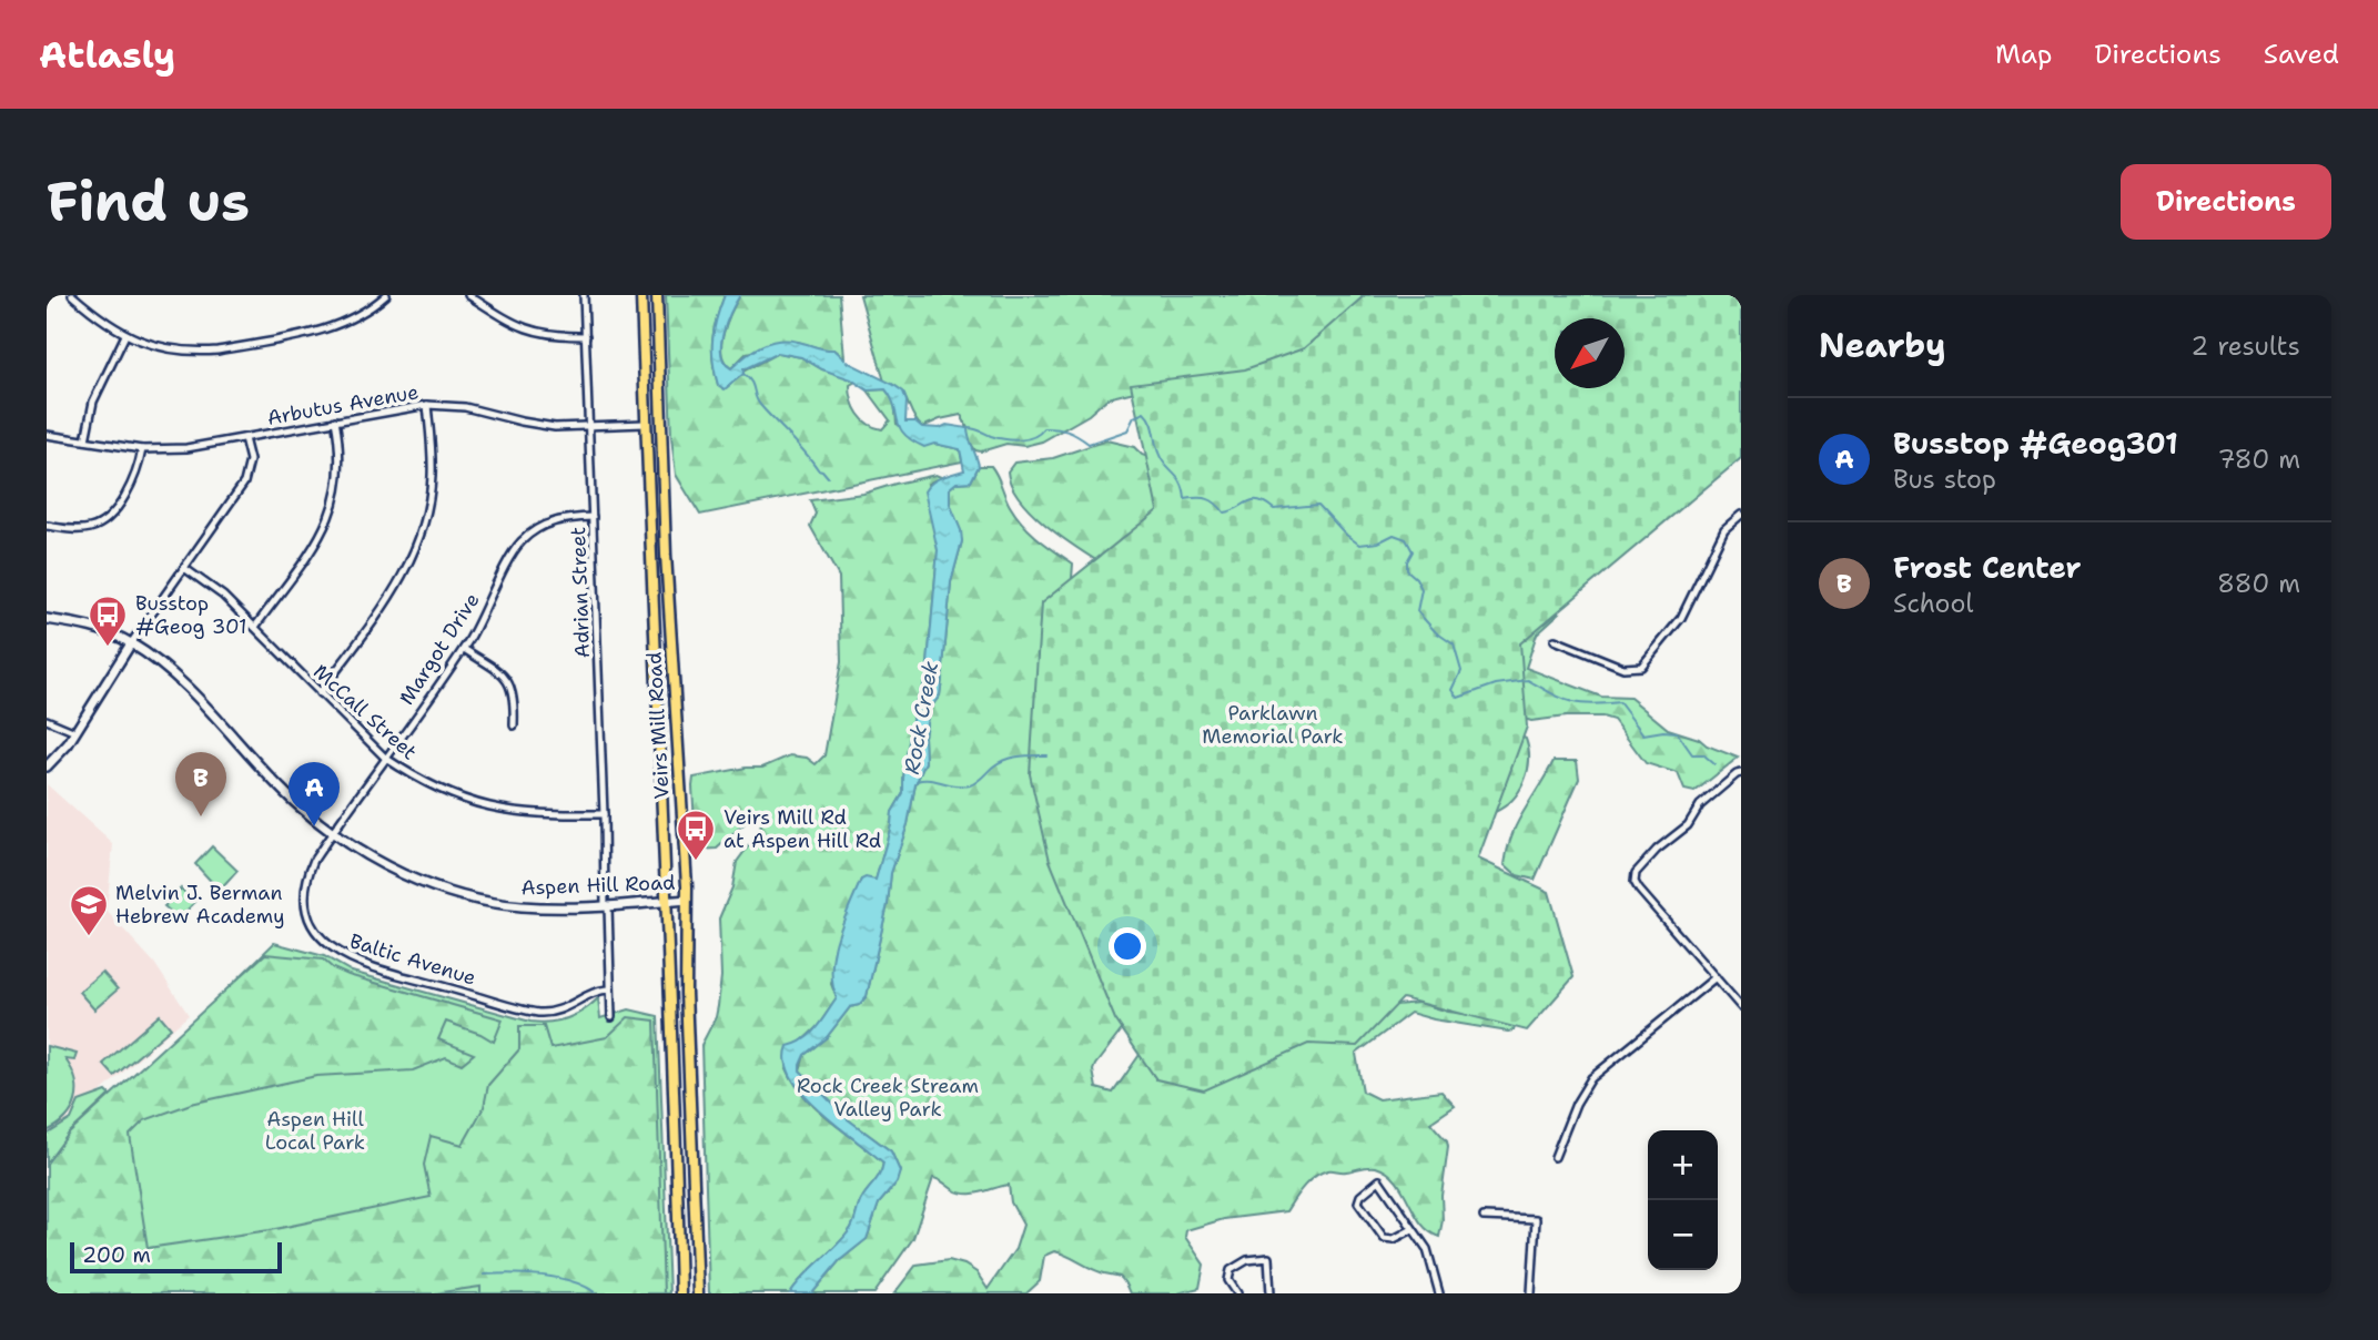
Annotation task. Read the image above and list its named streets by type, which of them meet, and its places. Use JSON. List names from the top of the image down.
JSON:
{
  "streets": {
    "main road": ["Veirs Mill Road"],
    "street": [
      "Arbutus Avenue",
      "Adrian Street",
      "Margot Drive",
      "McCall Street",
      "Aspen Hill Road",
      "Baltic Avenue"
    ]
  },
  "crossings": [
    ["Arbutus Avenue", "Adrian Street"],
    ["Arbutus Avenue", "Veirs Mill Road"],
    ["Adrian Street", "Margot Drive"],
    ["Adrian Street", "McCall Street"],
    ["Adrian Street", "Aspen Hill Road"],
    ["Adrian Street", "Baltic Avenue"],
    ["Margot Drive", "McCall Street"],
    ["Margot Drive", "Aspen Hill Road"],
    ["Margot Drive", "Baltic Avenue"],
    ["Veirs Mill Road", "Aspen Hill Road"],
    ["Aspen Hill Road", "Baltic Avenue"]
  ],
  "water": ["Rock Creek"],
  "parks": ["Parklawn Memorial Park", "Rock Creek Stream Valley Park", "Aspen Hill Local Park"],
  "places": {
    "bus stop": ["Busstop #Geog 301", "Veirs Mill Rd at Aspen Hill Rd"],
    "school or university": ["Melvin J. Berman Hebrew Academy"]
  },
  "scale_bar": "200 m",
  "north": "bottom left",
  "page": {
    "header": "Atlasly",
    "nav": ["Map", "Directions", "Saved"],
    "buttons": "Directions",
    "title": "Find us",
    "heading": ["Nearby", "2 results"],
    "list": [
      {
        "mark": "A",
        "name": "Busstop #Geog301",
        "note": "Bus stop",
        "value": "780 m"
      },
      {
        "mark": "B",
        "name": "Frost Center",
        "note": "School",
        "value": "880 m"
      }
    ],
    "pins": ["B", "A"],
    "map_buttons": ["+", "−"],
    "scale": "200 m"
  }
}
